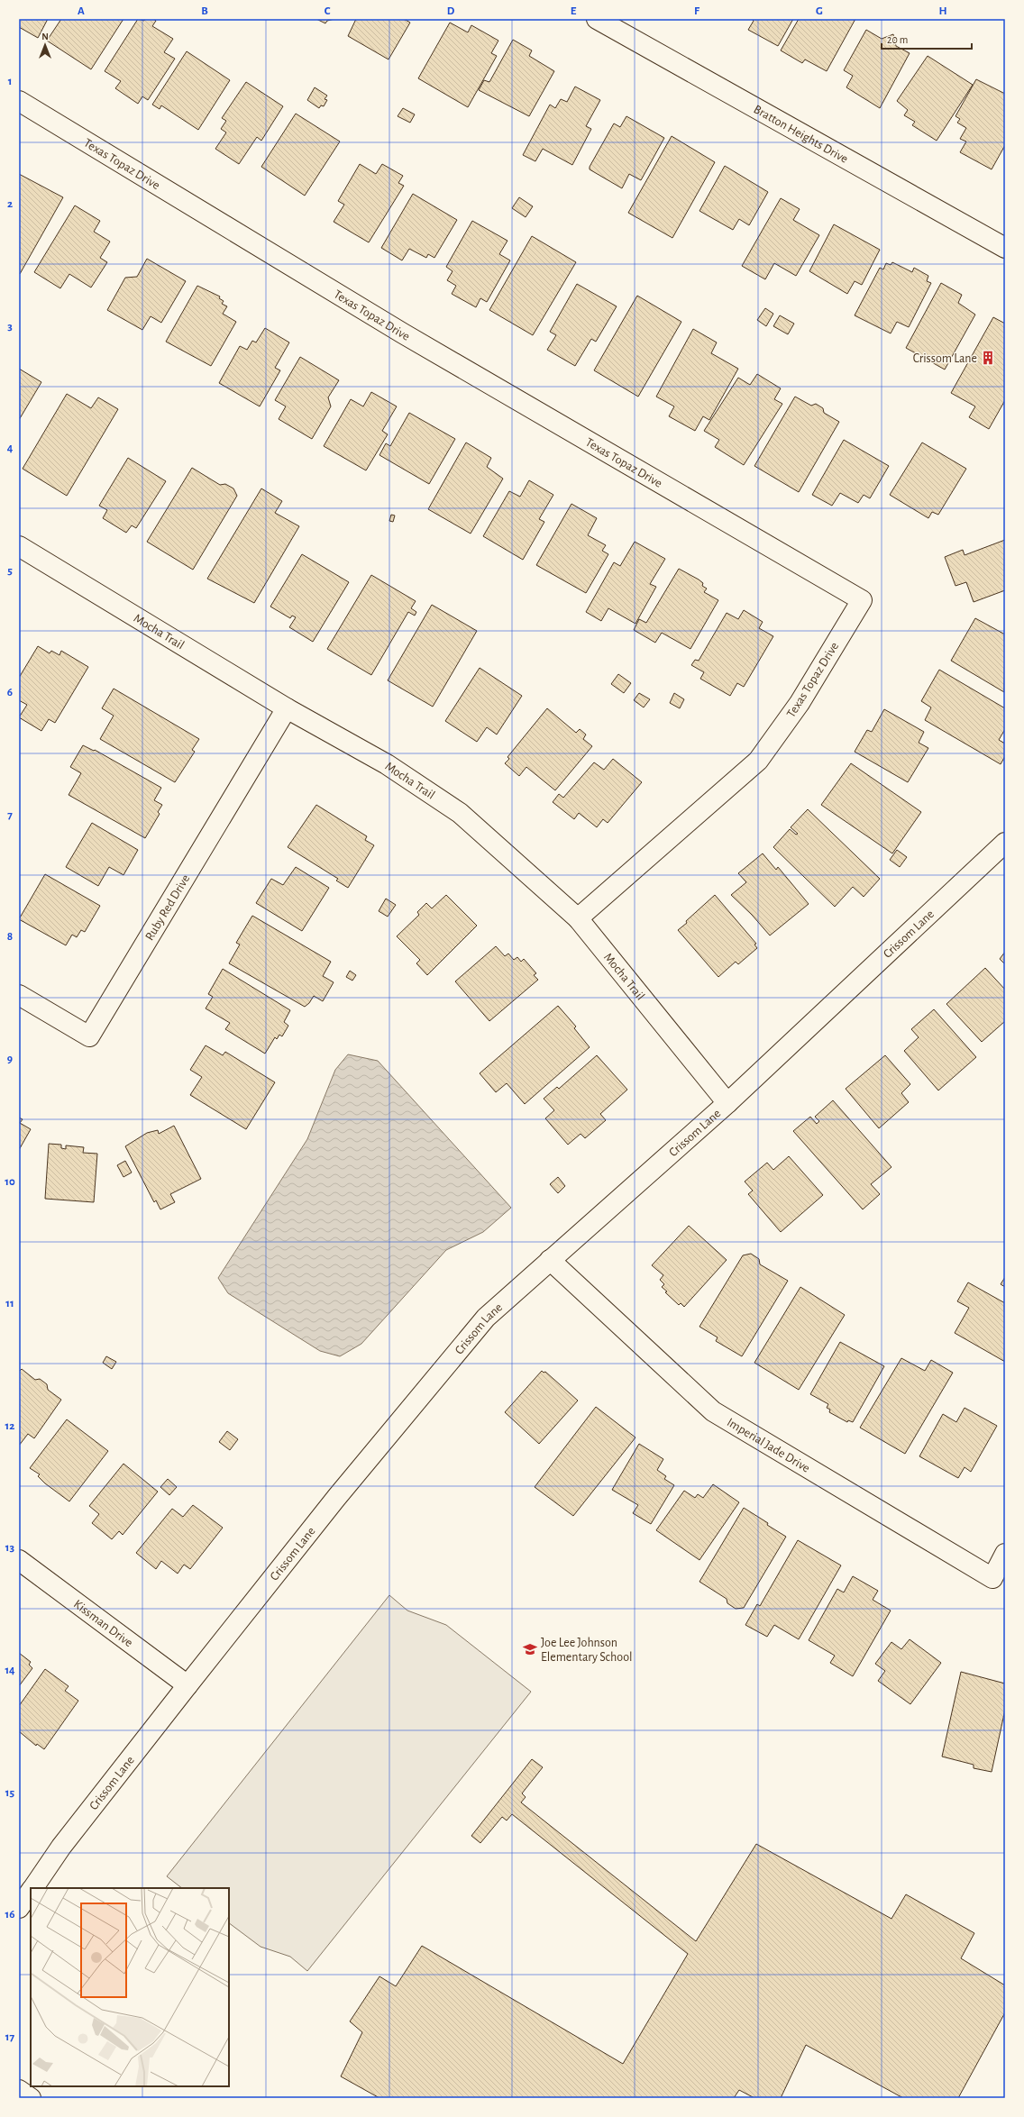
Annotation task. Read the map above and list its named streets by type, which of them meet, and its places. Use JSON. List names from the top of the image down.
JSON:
{
  "streets": {
    "street": [
      "Bratton Heights Drive",
      "Texas Topaz Drive",
      "Mocha Trail",
      "Ruby Red Drive",
      "Crissom Lane",
      "Imperial Jade Drive",
      "Kissman Drive"
    ]
  },
  "crossings": [
    ["Texas Topaz Drive", "Mocha Trail"],
    ["Mocha Trail", "Ruby Red Drive"],
    ["Mocha Trail", "Crissom Lane"],
    ["Crissom Lane", "Imperial Jade Drive"],
    ["Crissom Lane", "Kissman Drive"]
  ],
  "places": {
    "building": ["Crissom Lane"],
    "school or university": ["Joe Lee Johnson Elementary School"]
  },
  "scale_bar": "20 m",
  "north": "top",
  "grid": {
    "columns": [
      "A",
      "B",
      "C",
      "D",
      "E",
      "F",
      "G",
      "H"
    ],
    "rows": [
      "1",
      "2",
      "3",
      "4",
      "5",
      "6",
      "7",
      "8",
      "9",
      "10",
      "11",
      "12",
      "13",
      "14",
      "15",
      "16",
      "17"
    ]
  }
}
